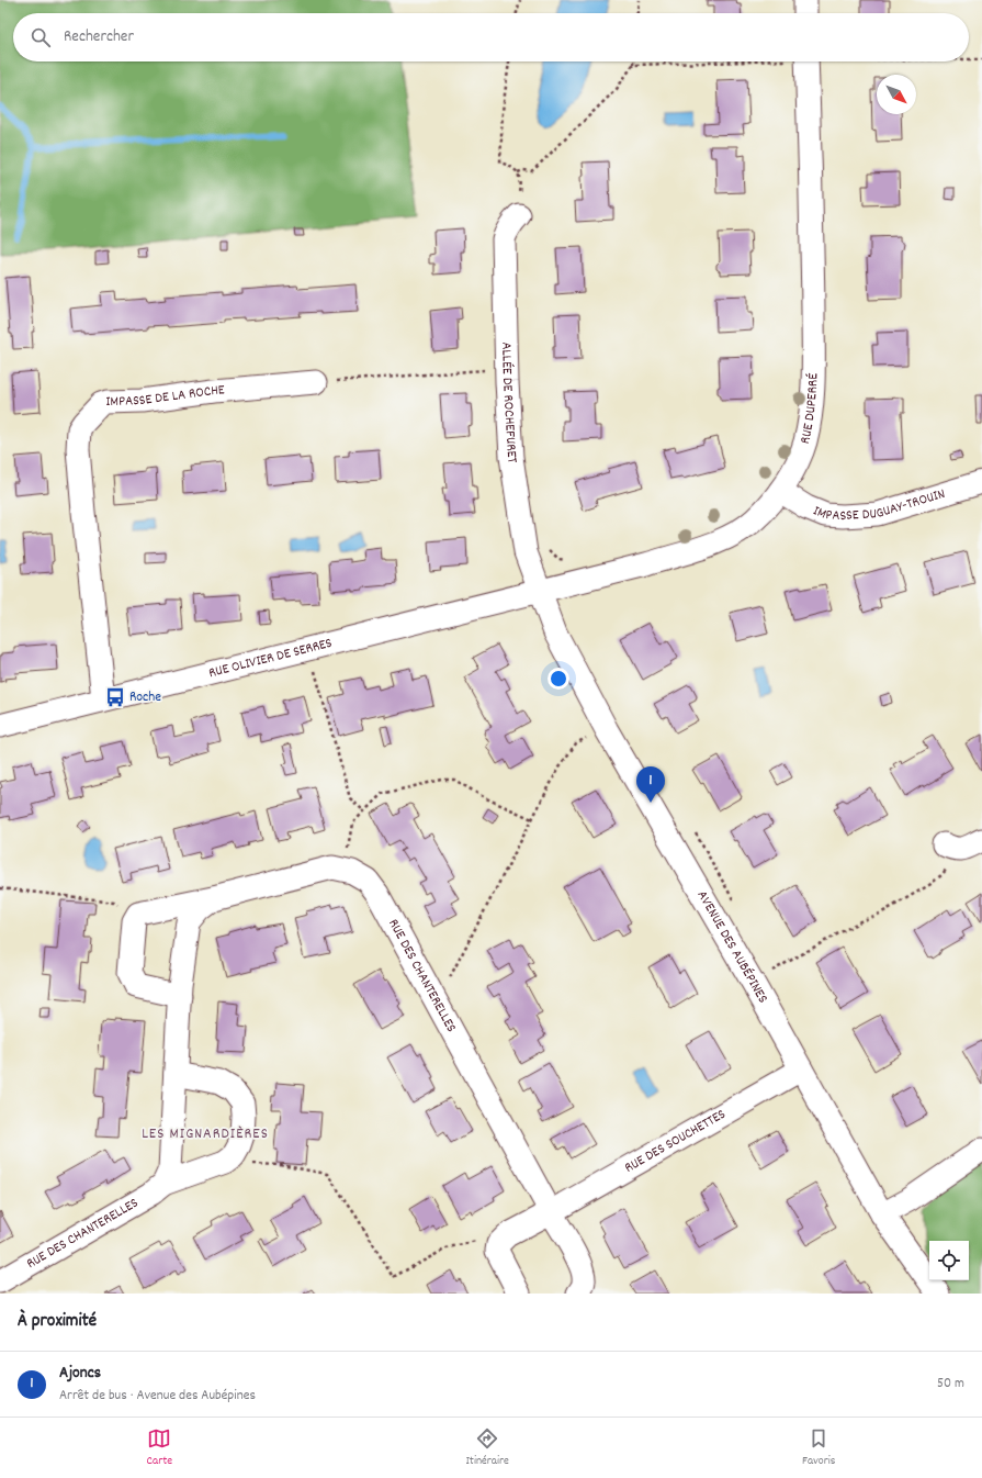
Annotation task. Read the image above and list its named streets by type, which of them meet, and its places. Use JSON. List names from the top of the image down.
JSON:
{
  "streets": {
    "street": [
      "IMPASSE DE LA ROCHE",
      "ALLÉE DE ROCHEFURET",
      "RUE DUPERRÉ",
      "IMPASSE DUGUAY-TROUIN",
      "RUE OLIVIER DE SERRES",
      "AVENUE DES AUBÉPINES",
      "RUE DES CHANTERELLES",
      "RUE DES SOUCHETTES"
    ]
  },
  "crossings": [
    ["IMPASSE DE LA ROCHE", "RUE OLIVIER DE SERRES"],
    ["ALLÉE DE ROCHEFURET", "RUE DUPERRÉ"],
    ["ALLÉE DE ROCHEFURET", "RUE OLIVIER DE SERRES"],
    ["ALLÉE DE ROCHEFURET", "AVENUE DES AUBÉPINES"],
    ["RUE DUPERRÉ", "IMPASSE DUGUAY-TROUIN"],
    ["RUE DUPERRÉ", "RUE OLIVIER DE SERRES"],
    ["RUE DUPERRÉ", "AVENUE DES AUBÉPINES"],
    ["RUE OLIVIER DE SERRES", "AVENUE DES AUBÉPINES"],
    ["AVENUE DES AUBÉPINES", "RUE DES SOUCHETTES"],
    ["RUE DES CHANTERELLES", "RUE DES SOUCHETTES"]
  ],
  "districts": ["LES MIGNARDIÈRES"],
  "places": {
    "bus stop": ["Roche"]
  },
  "north": "bottom right",
  "page": {
    "search": "Rechercher",
    "pins": "1",
    "heading": "À proximité",
    "list": [
      {
        "mark": "1",
        "name": "Ajoncs",
        "note": "Arrêt de bus · Avenue des Aubépines",
        "value": "50 m"
      }
    ],
    "nav": ["Carte", "Itinéraire", "Favoris"]
  }
}
